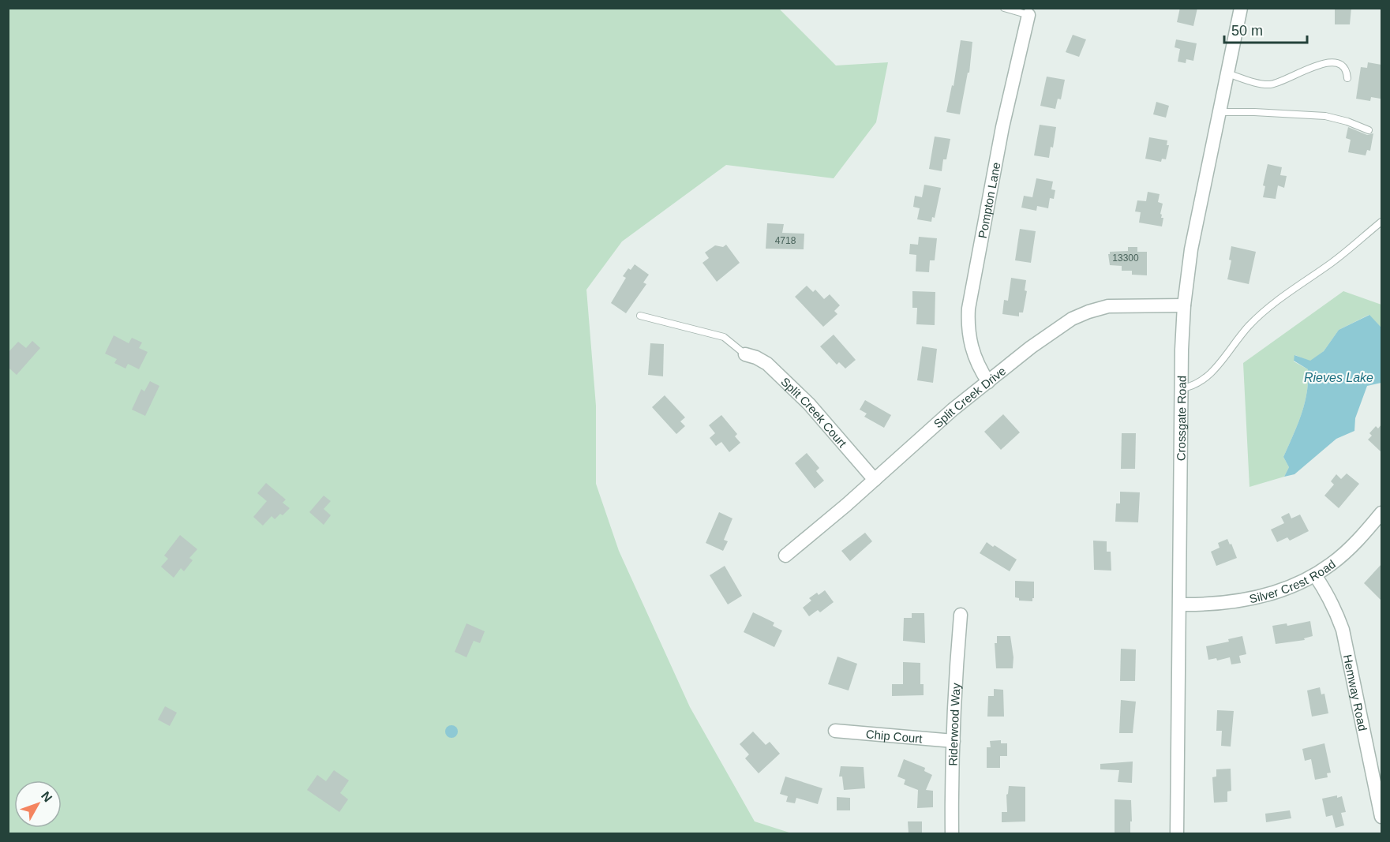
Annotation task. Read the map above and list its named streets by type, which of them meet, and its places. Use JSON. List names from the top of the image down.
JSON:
{
  "streets": {
    "street": [
      "Pompton Lane",
      "Split Creek Drive",
      "Split Creek Court",
      "Crossgate Road",
      "Silver Crest Road",
      "Hemway Road",
      "Riderwood Way",
      "Chip Court"
    ]
  },
  "crossings": [
    ["Pompton Lane", "Split Creek Drive"],
    ["Split Creek Drive", "Split Creek Court"],
    ["Split Creek Drive", "Crossgate Road"],
    ["Crossgate Road", "Silver Crest Road"],
    ["Silver Crest Road", "Hemway Road"],
    ["Riderwood Way", "Chip Court"]
  ],
  "water": ["Rieves Lake"],
  "house_numbers": ["4718", "13300"],
  "scale_bar": "50 m",
  "north": "top right"
}
